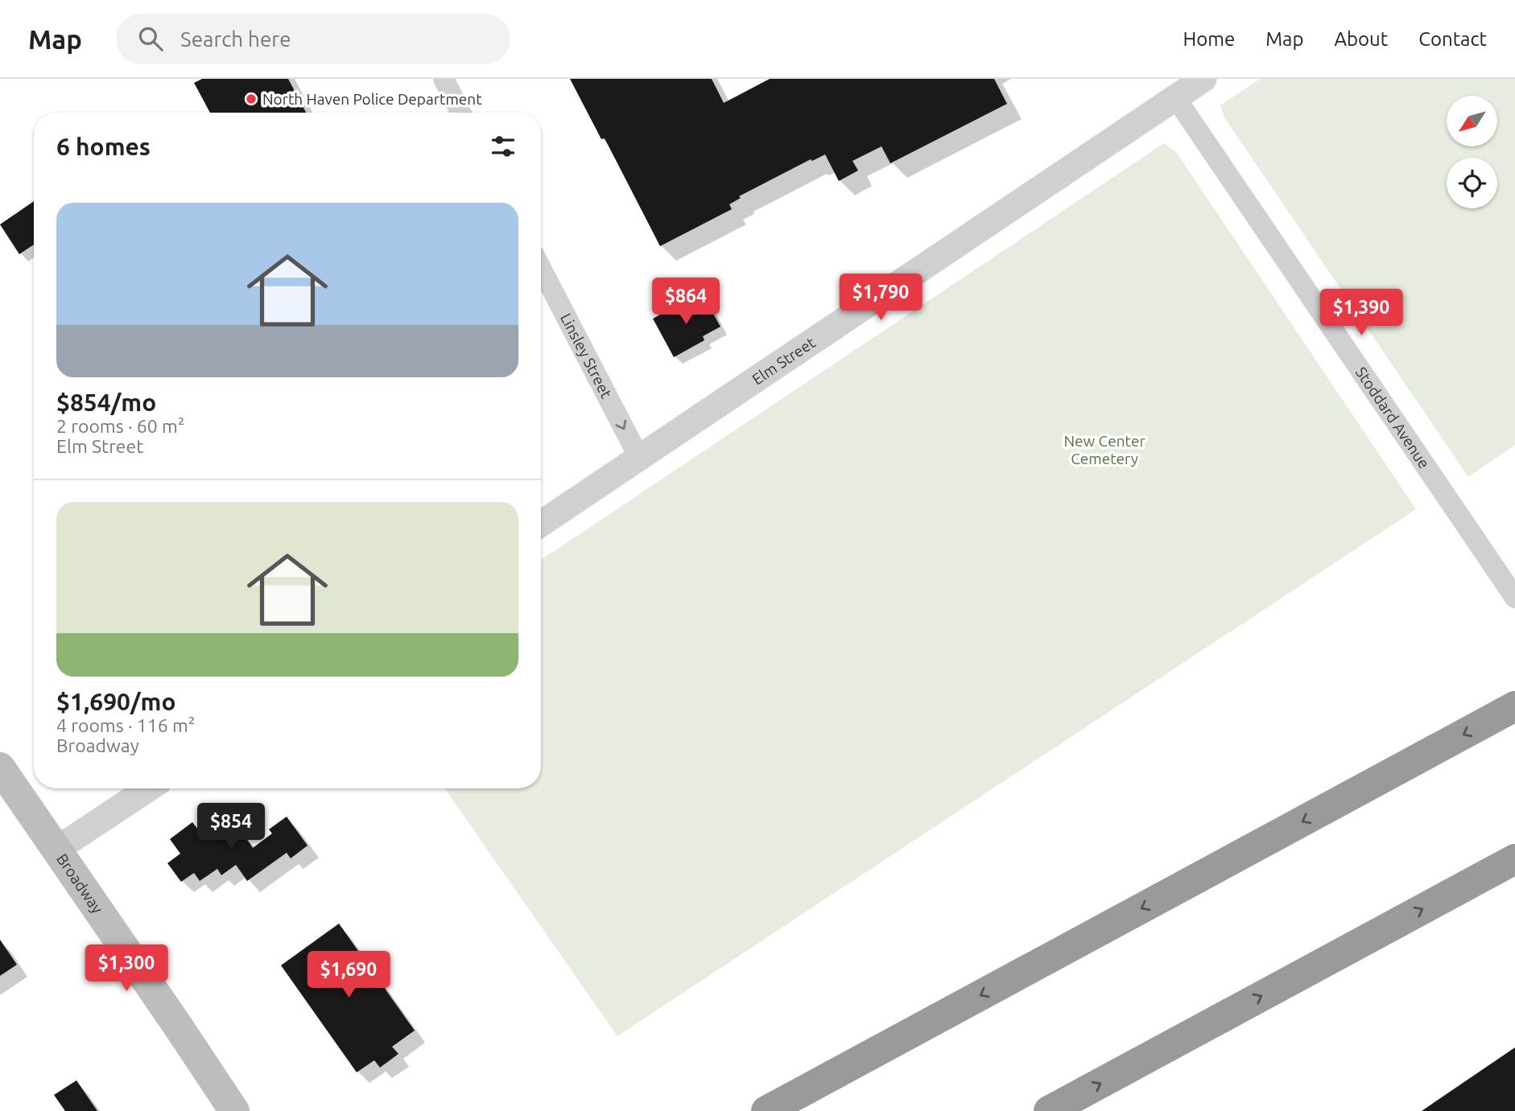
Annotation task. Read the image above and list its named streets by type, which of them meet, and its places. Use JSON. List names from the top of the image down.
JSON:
{
  "streets": {
    "main road": ["Broadway"],
    "street": ["Linsley Street", "Elm Street", "Stoddard Avenue"]
  },
  "crossings": [
    ["Linsley Street", "Elm Street"],
    ["Elm Street", "Stoddard Avenue"]
  ],
  "one_way": ["Linsley Street"],
  "parks": ["New Center Cemetery"],
  "places": ["North Haven Police Department"],
  "north": "bottom left",
  "page": {
    "header": "Map",
    "search": "Search here",
    "nav": [
      "Home",
      "Map",
      "About",
      "Contact"
    ],
    "heading": "6 homes",
    "list": [
      {
        "name": "$854/mo",
        "note": "2 rooms · 60 m² · Elm Street"
      },
      {
        "name": "$1,690/mo",
        "note": "4 rooms · 116 m² · Broadway"
      }
    ],
    "price": [
      "$1,790",
      "$864",
      "$1,390",
      "$854",
      "$1,300",
      "$1,690"
    ]
  }
}
